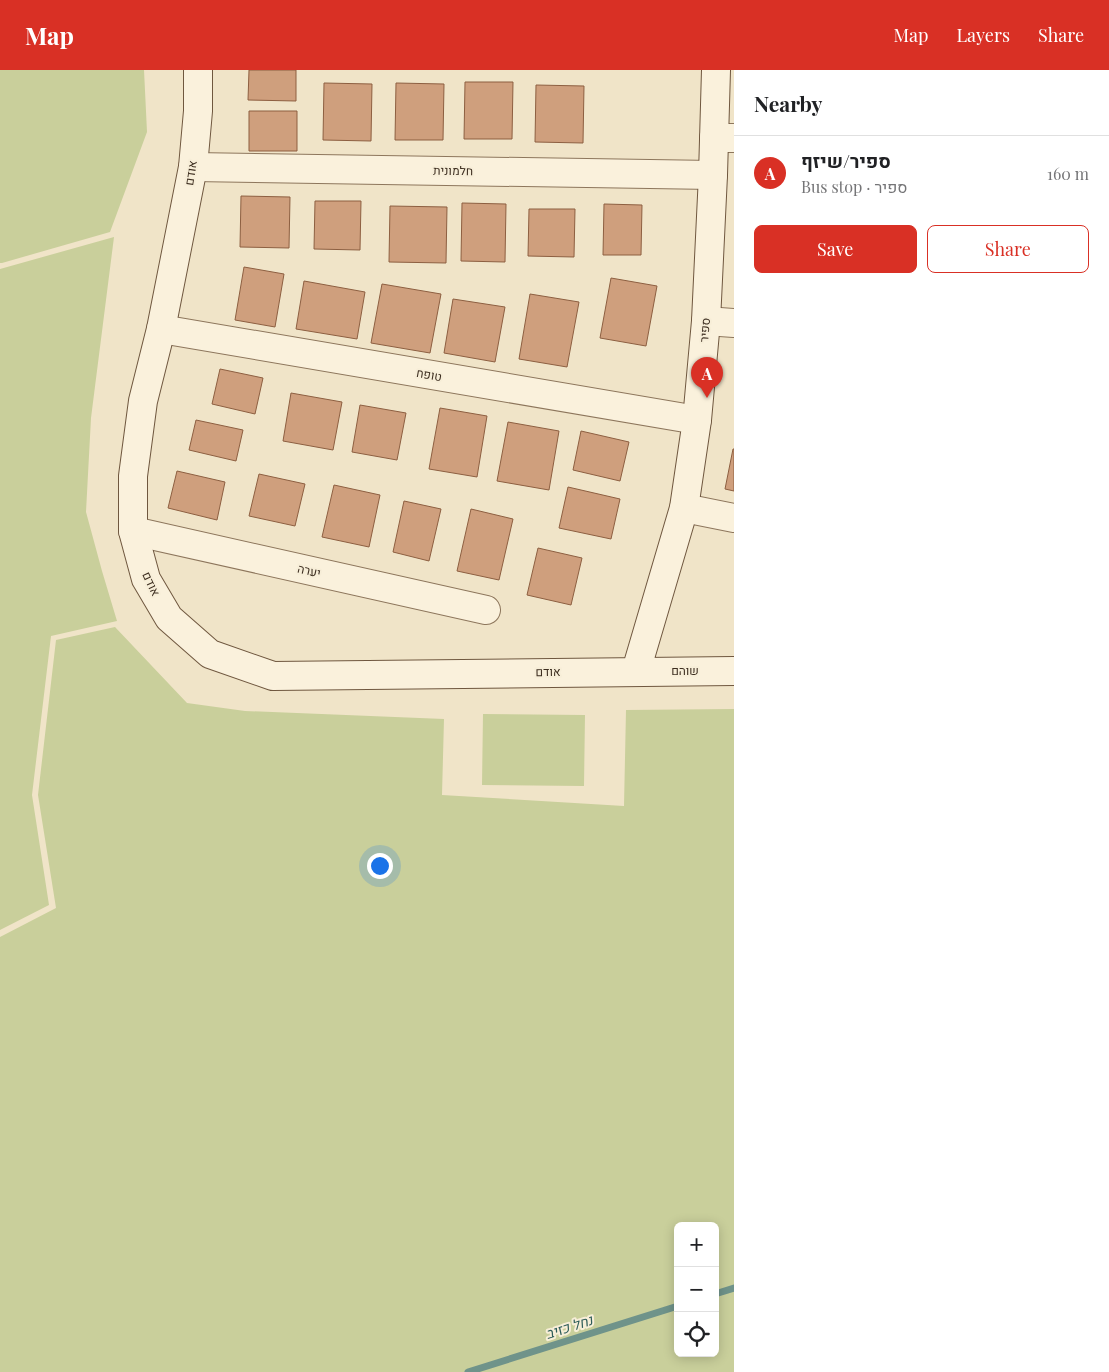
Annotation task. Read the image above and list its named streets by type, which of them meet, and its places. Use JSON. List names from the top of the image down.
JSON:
{
  "streets": {
    "street": [
      "חלמונית",
      "אודם",
      "ספיר",
      "טופח",
      "יערה",
      "שוהם"
    ]
  },
  "crossings": [
    ["חלמונית", "אודם"],
    ["חלמונית", "ספיר"],
    ["אודם", "ספיר"],
    ["אודם", "טופח"],
    ["אודם", "יערה"],
    ["אודם", "שוהם"],
    ["ספיר", "טופח"],
    ["ספיר", "שוהם"]
  ],
  "water": ["נחל כזיב"],
  "page": {
    "header": "Map",
    "nav": ["Map", "Layers", "Share"],
    "heading": "Nearby",
    "list": [
      {
        "mark": "A",
        "name": "ספיר/שיזף",
        "note": "Bus stop · ספיר",
        "value": "160 m"
      }
    ],
    "buttons": ["Save", "Share"],
    "pins": "A",
    "map_buttons": ["+", "−"]
  }
}
